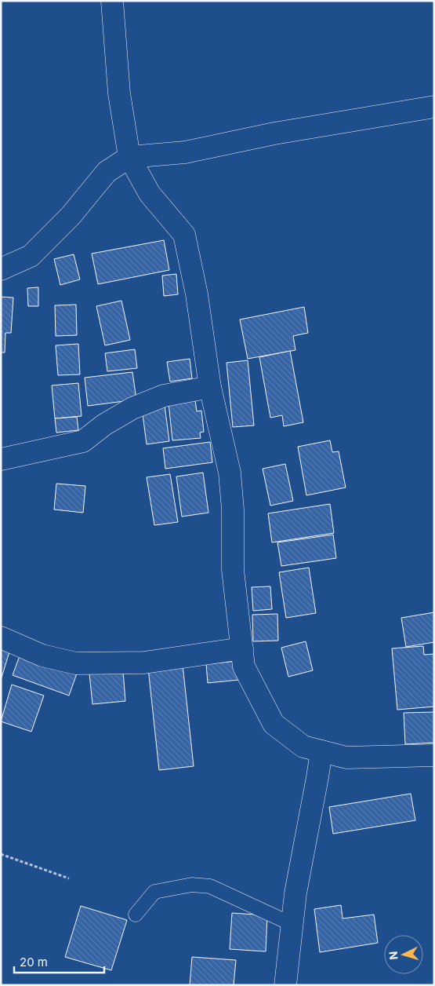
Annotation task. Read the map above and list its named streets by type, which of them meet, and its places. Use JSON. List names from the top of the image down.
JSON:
{
  "scale_bar": "20 m",
  "north": "left"
}
